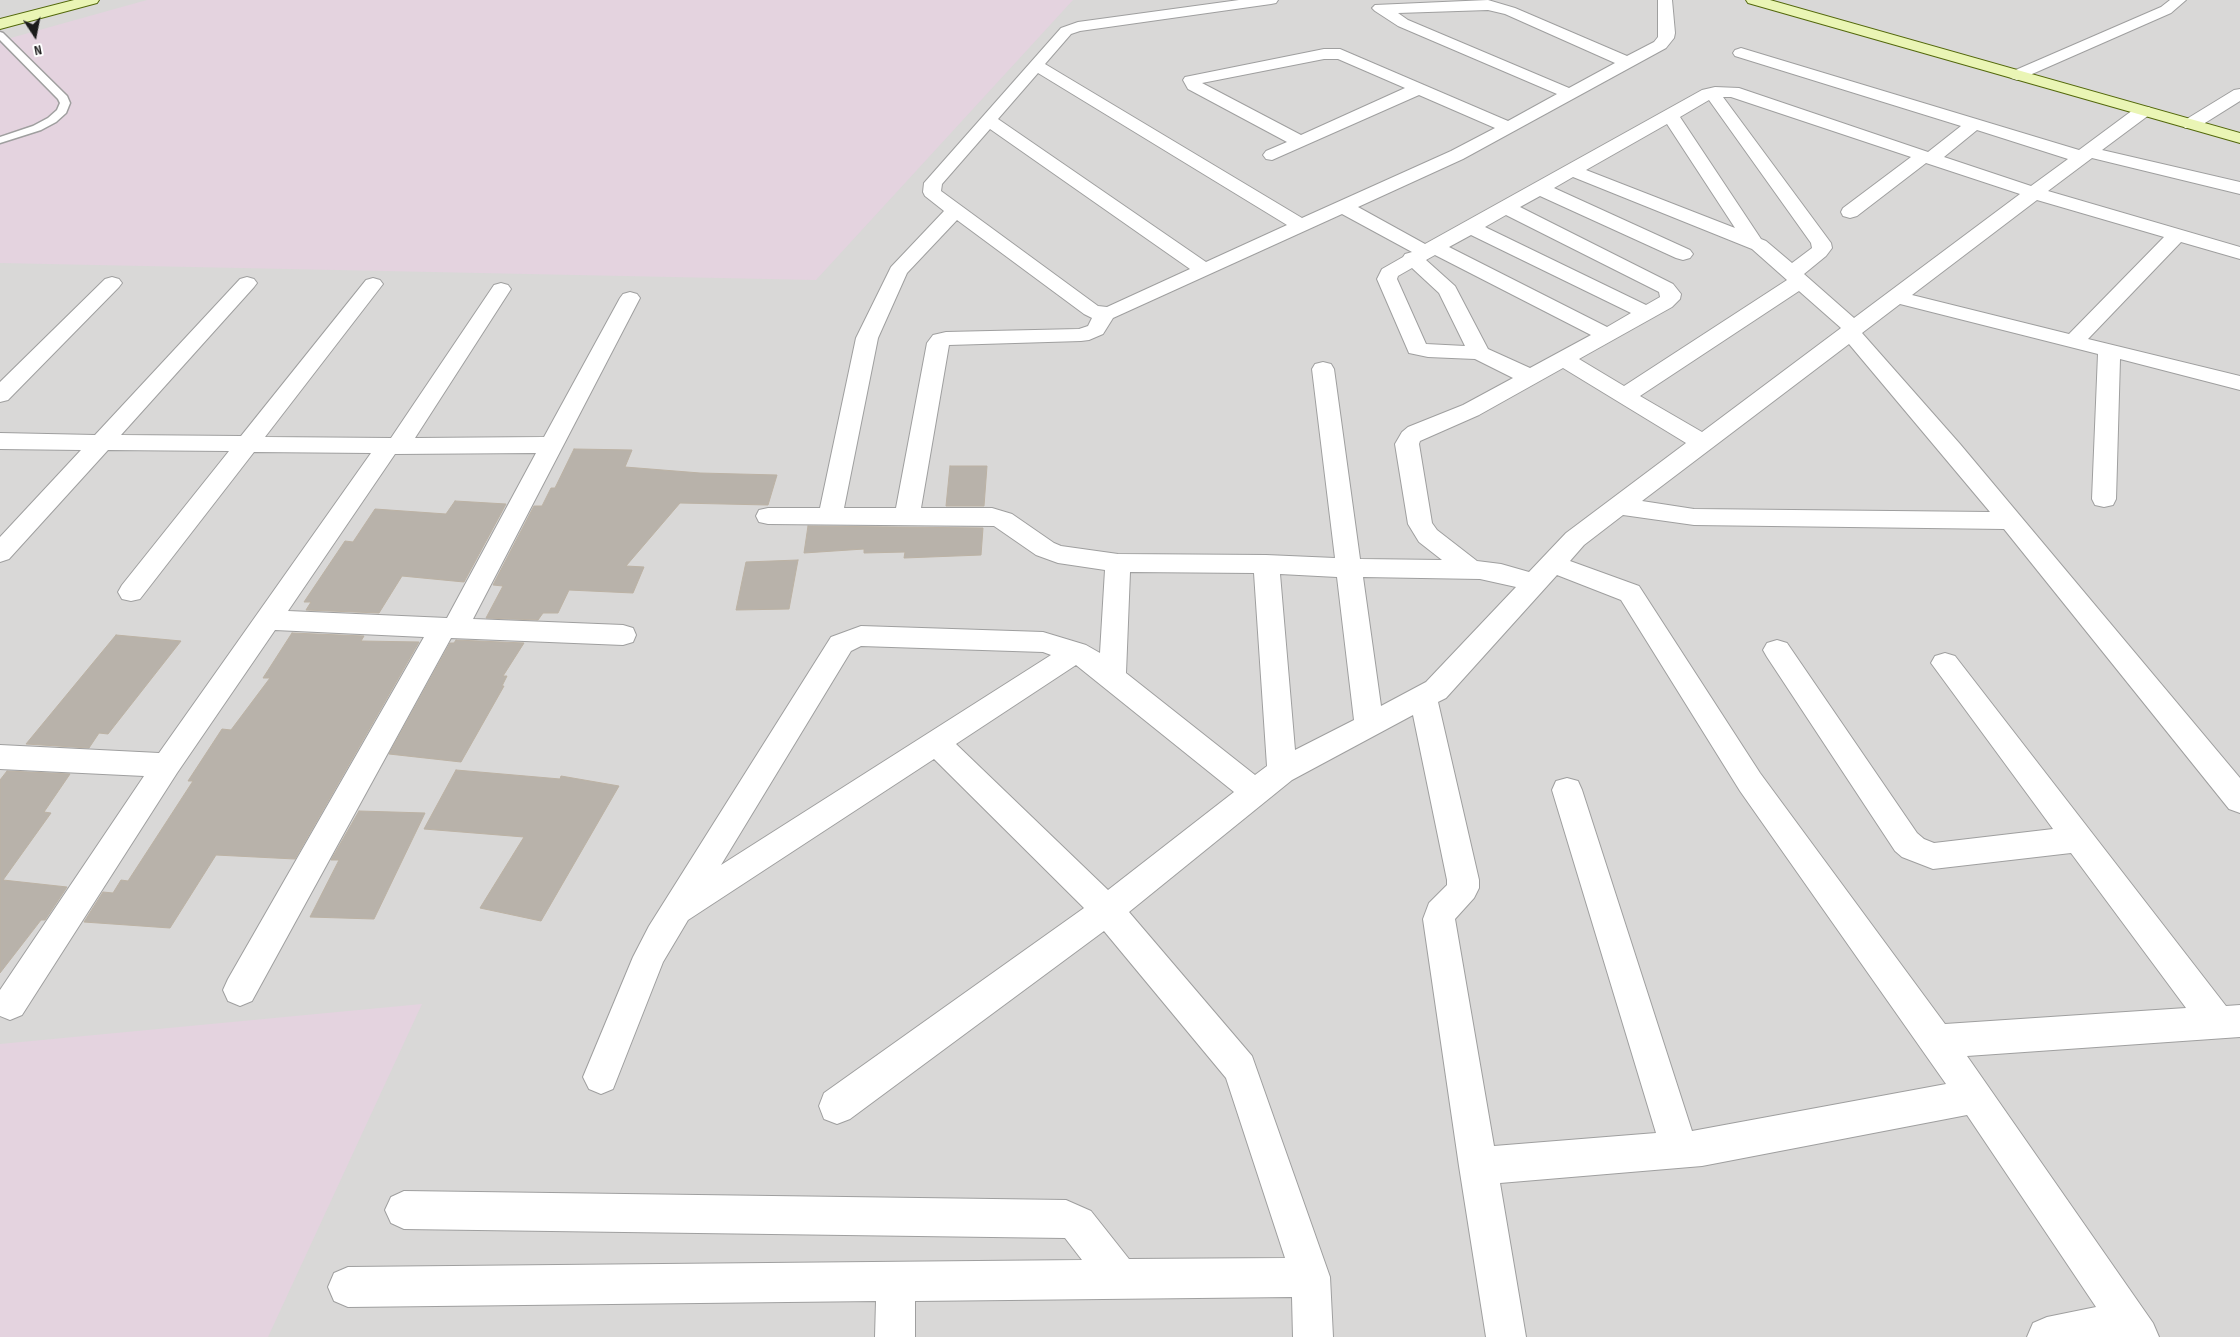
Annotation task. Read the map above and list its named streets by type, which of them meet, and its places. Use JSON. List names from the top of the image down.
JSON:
{
  "north": "bottom"
}
